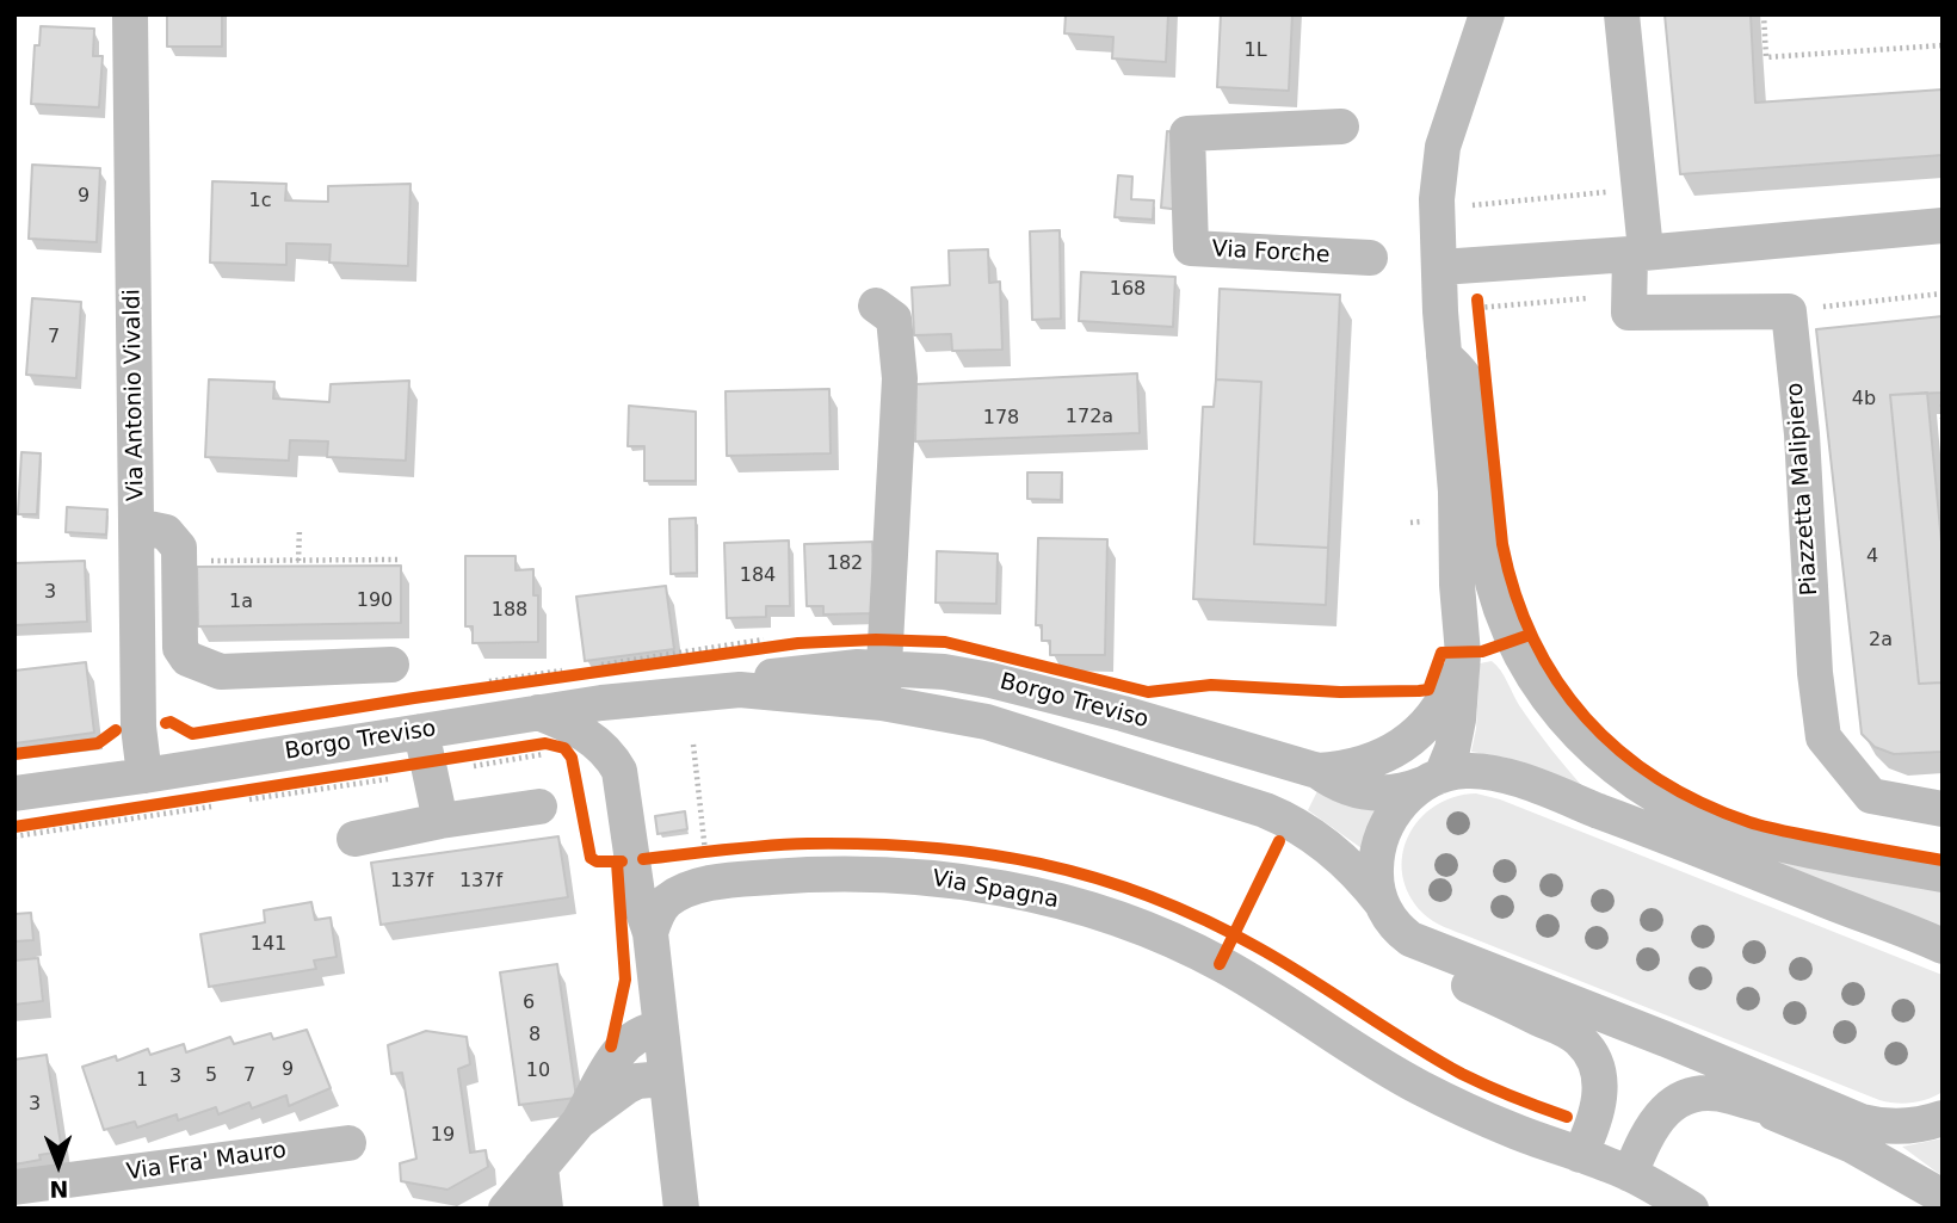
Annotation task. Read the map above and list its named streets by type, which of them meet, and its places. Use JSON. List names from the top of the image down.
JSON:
{
  "streets": {
    "street": [
      "Via Forche",
      "Via Antonio Vivaldi",
      "Piazzetta Malipiero",
      "Borgo Treviso",
      "Via Spagna",
      "Via Fra' Mauro"
    ]
  },
  "crossings": [
    ["Via Antonio Vivaldi", "Borgo Treviso"]
  ],
  "house_numbers": [
    "1L",
    "9",
    "1c",
    "168",
    "7",
    "4b",
    "172a",
    "178",
    "4",
    "182",
    "184",
    "3",
    "190",
    "1a",
    "188",
    "2a",
    "137f",
    "137f",
    "141",
    "6",
    "8",
    "9",
    "10",
    "5",
    "7",
    "3",
    "1",
    "3",
    "19"
  ],
  "north": "bottom"
}
